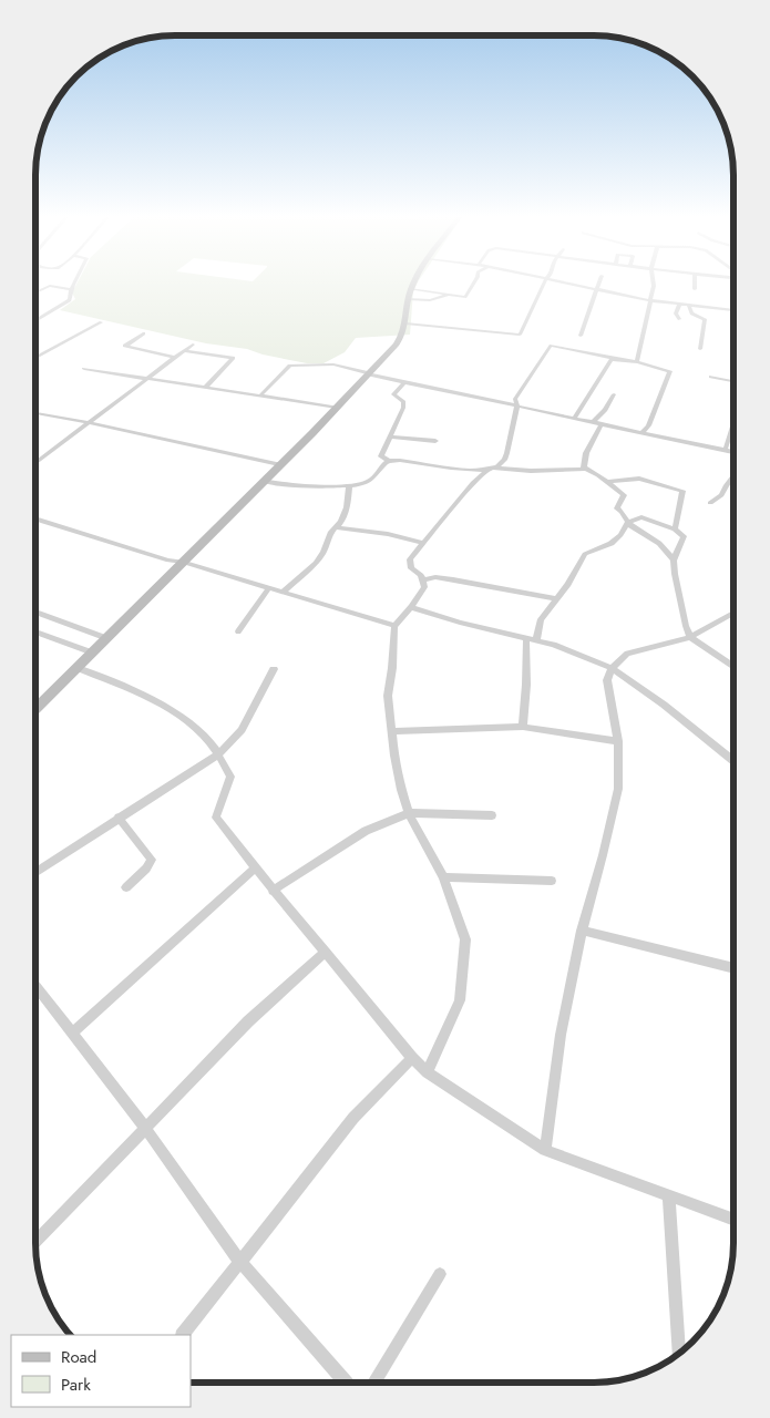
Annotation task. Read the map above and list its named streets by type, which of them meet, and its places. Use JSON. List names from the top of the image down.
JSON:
{
  "legend": ["Road", "Park"]
}
